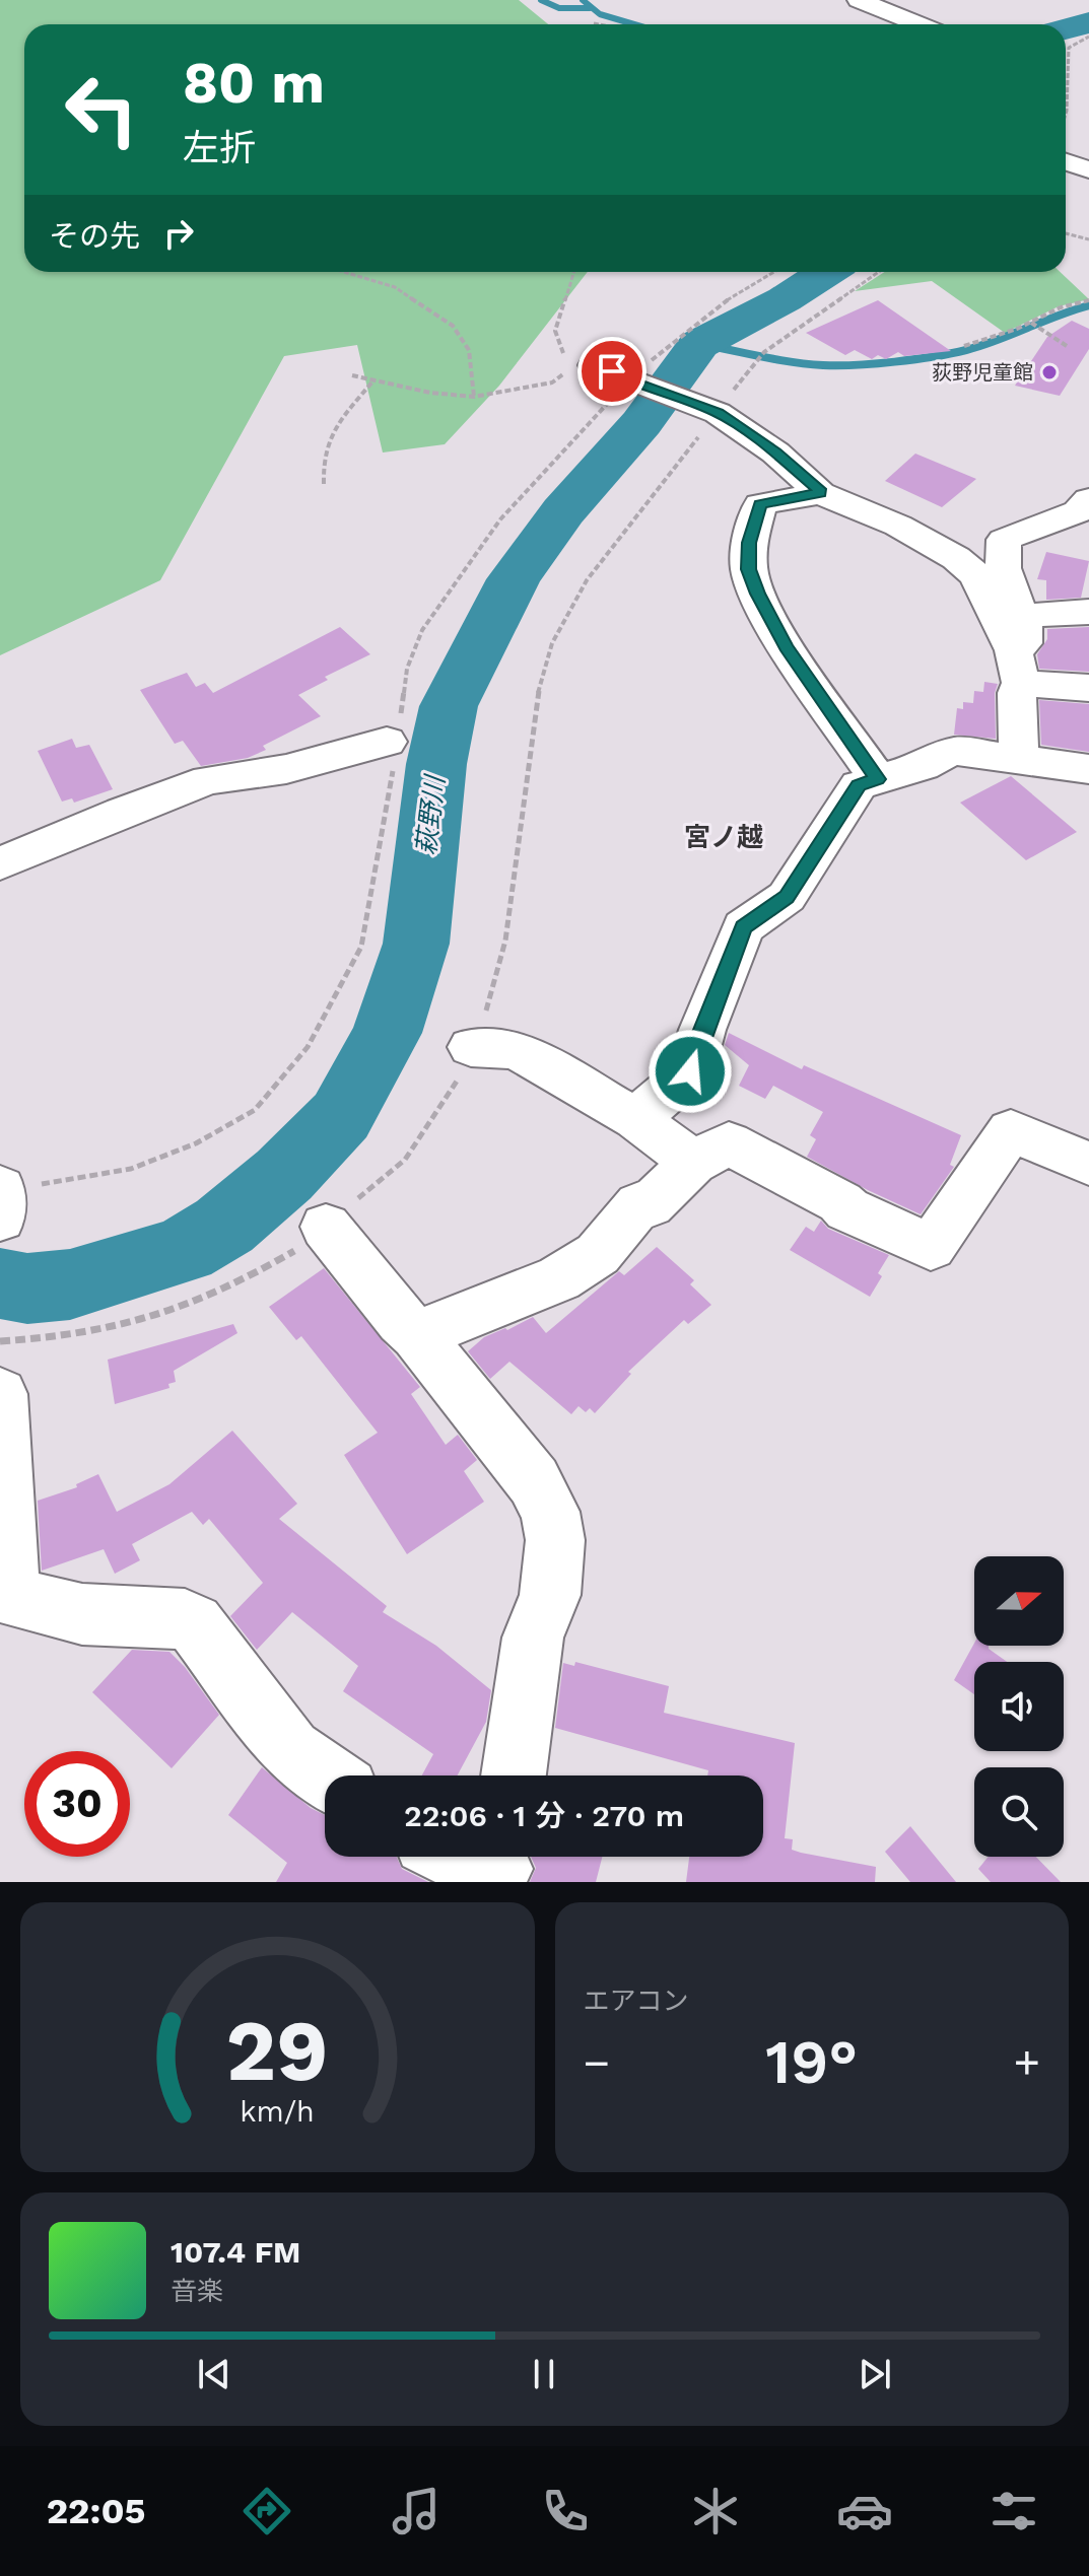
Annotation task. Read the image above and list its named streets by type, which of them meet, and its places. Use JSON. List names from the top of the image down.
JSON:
{
  "districts": ["宮ノ越"],
  "water": ["萩野川"],
  "places": ["荻野児童館"],
  "north": "right",
  "page": {
    "turn": ["80 m", "左折"],
    "then": "その先",
    "limit": "30",
    "trip": "22:06 · 1 分 · 270 m",
    "tile": "エアコン",
    "heat": ["−", "19°", "+"],
    "song": ["107.4 FM", "音楽"],
    "tabs": "22:05",
    "gauge": ["29", "km/h"]
  }
}
